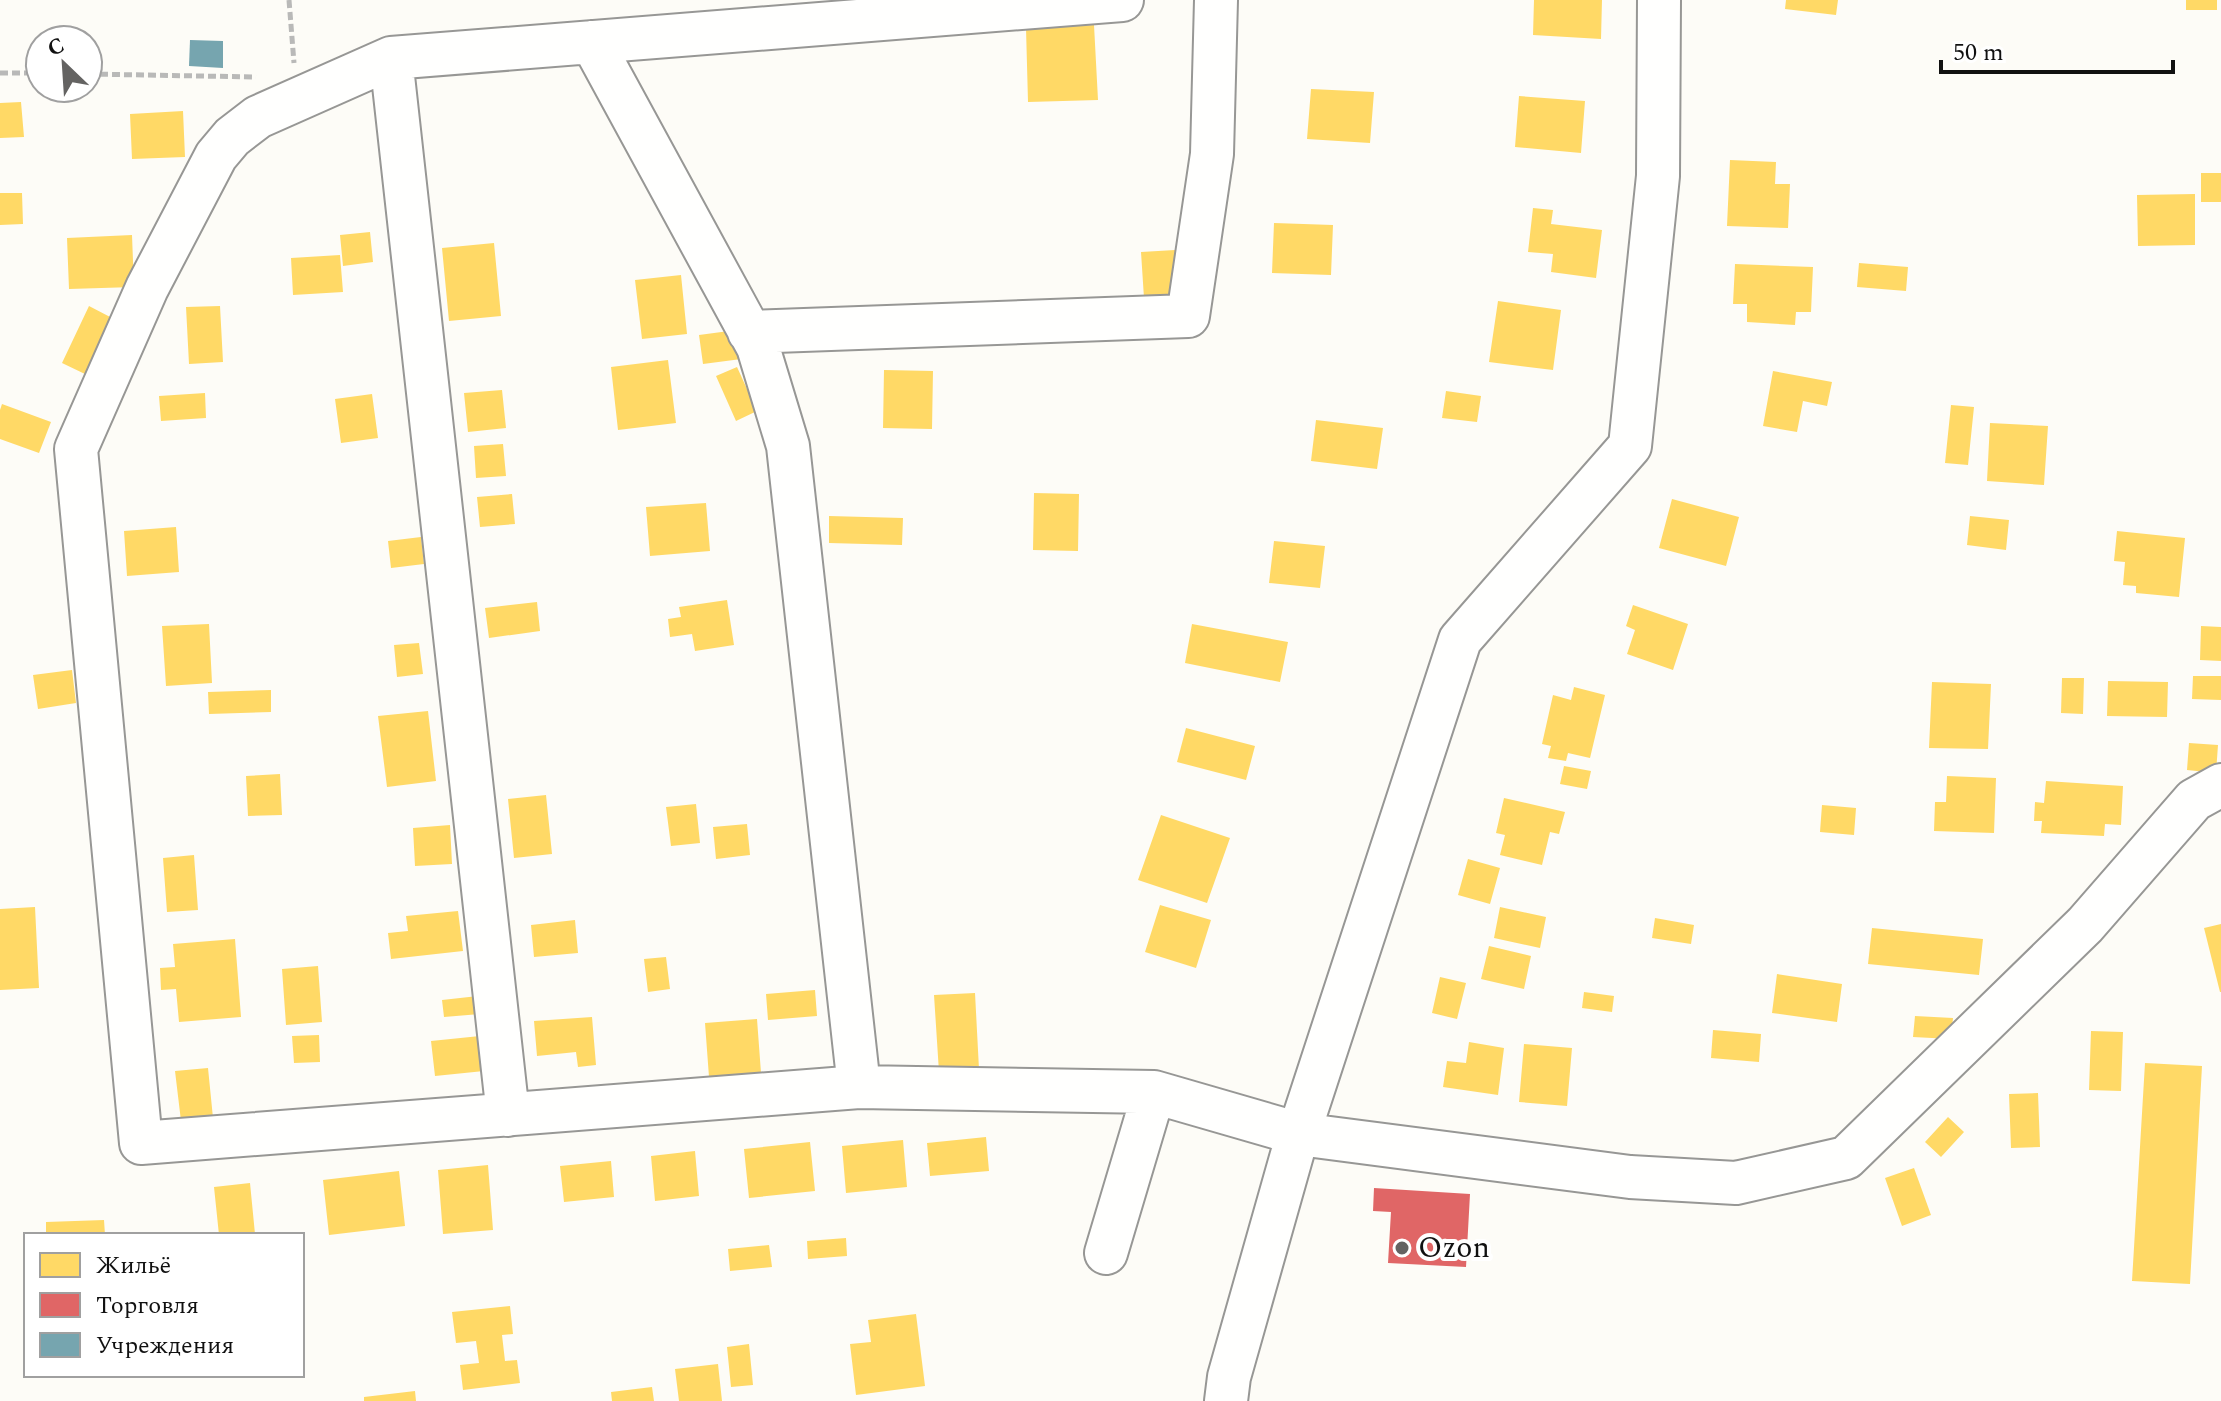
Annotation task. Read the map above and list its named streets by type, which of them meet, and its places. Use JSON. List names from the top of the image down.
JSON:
{
  "places": ["Ozon"],
  "legend": ["Жильё", "Торговля", "Учреждения"],
  "scale_bar": "50 m",
  "north": "top left"
}
